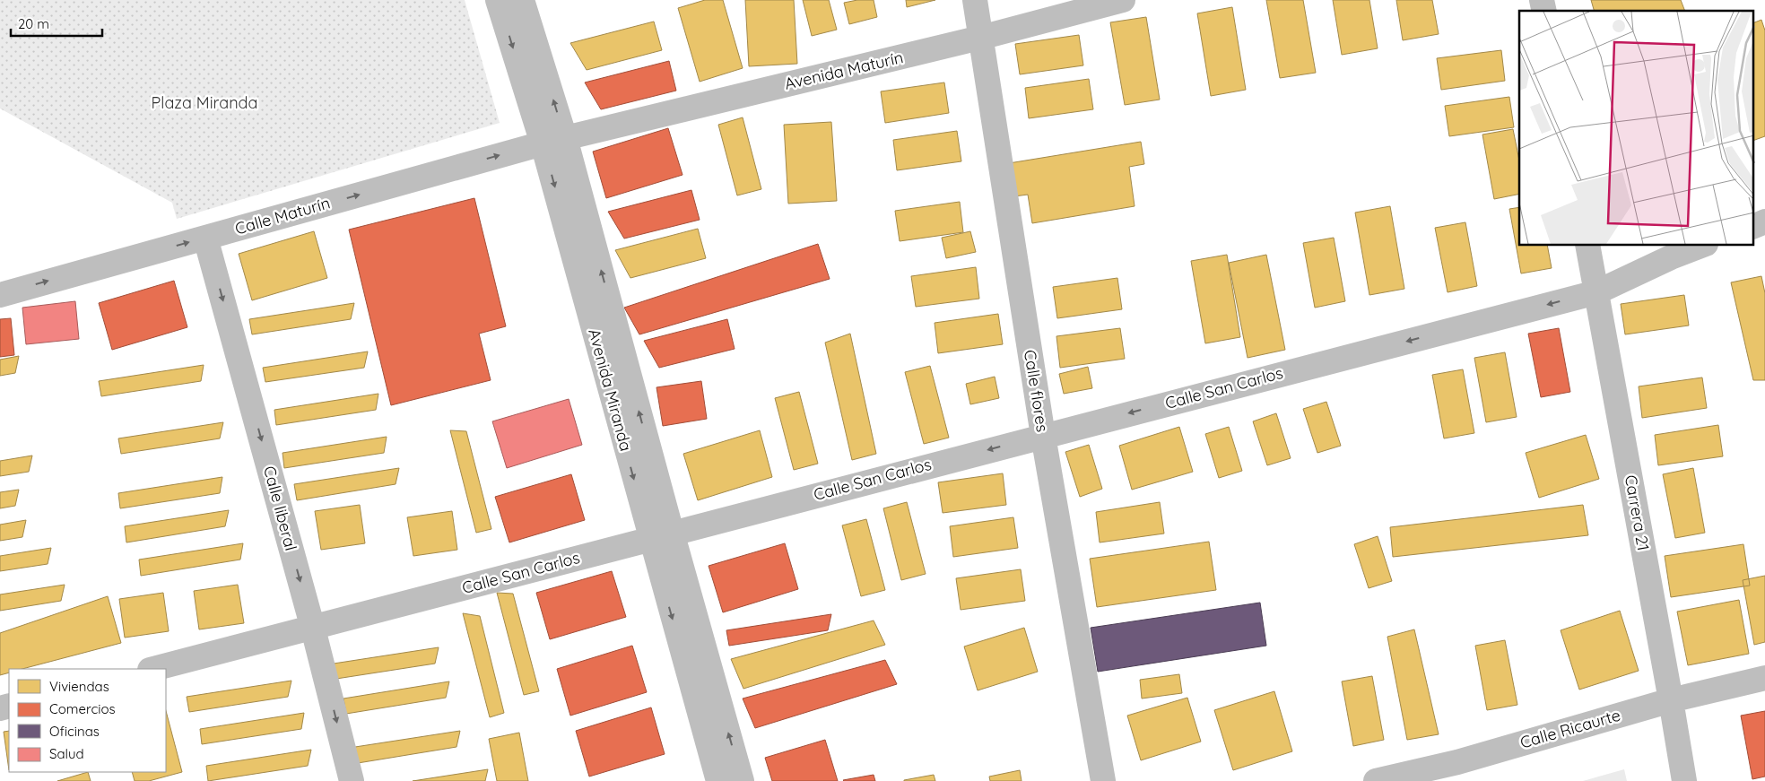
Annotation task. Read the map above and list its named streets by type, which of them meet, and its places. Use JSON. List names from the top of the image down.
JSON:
{
  "streets": {
    "street": [
      "Avenida Maturín",
      "Calle Maturín",
      "Calle San Carlos",
      "Avenida Miranda",
      "Calle flores",
      "Calle liberal",
      "Carrera 21",
      "Calle Ricaurte"
    ]
  },
  "crossings": [
    ["Avenida Maturín", "Calle Maturín"],
    ["Avenida Maturín", "Avenida Miranda"],
    ["Avenida Maturín", "Calle flores"],
    ["Calle Maturín", "Avenida Miranda"],
    ["Calle Maturín", "Calle liberal"],
    ["Calle San Carlos", "Avenida Miranda"],
    ["Calle San Carlos", "Calle flores"],
    ["Calle San Carlos", "Calle liberal"],
    ["Calle San Carlos", "Carrera 21"],
    ["Carrera 21", "Calle Ricaurte"]
  ],
  "one_way": ["Calle Maturín", "Calle San Carlos", "Calle liberal"],
  "parks": ["Plaza Miranda"],
  "legend": [
    "Viviendas",
    "Comercios",
    "Oficinas",
    "Salud"
  ],
  "scale_bar": "20 m"
}
